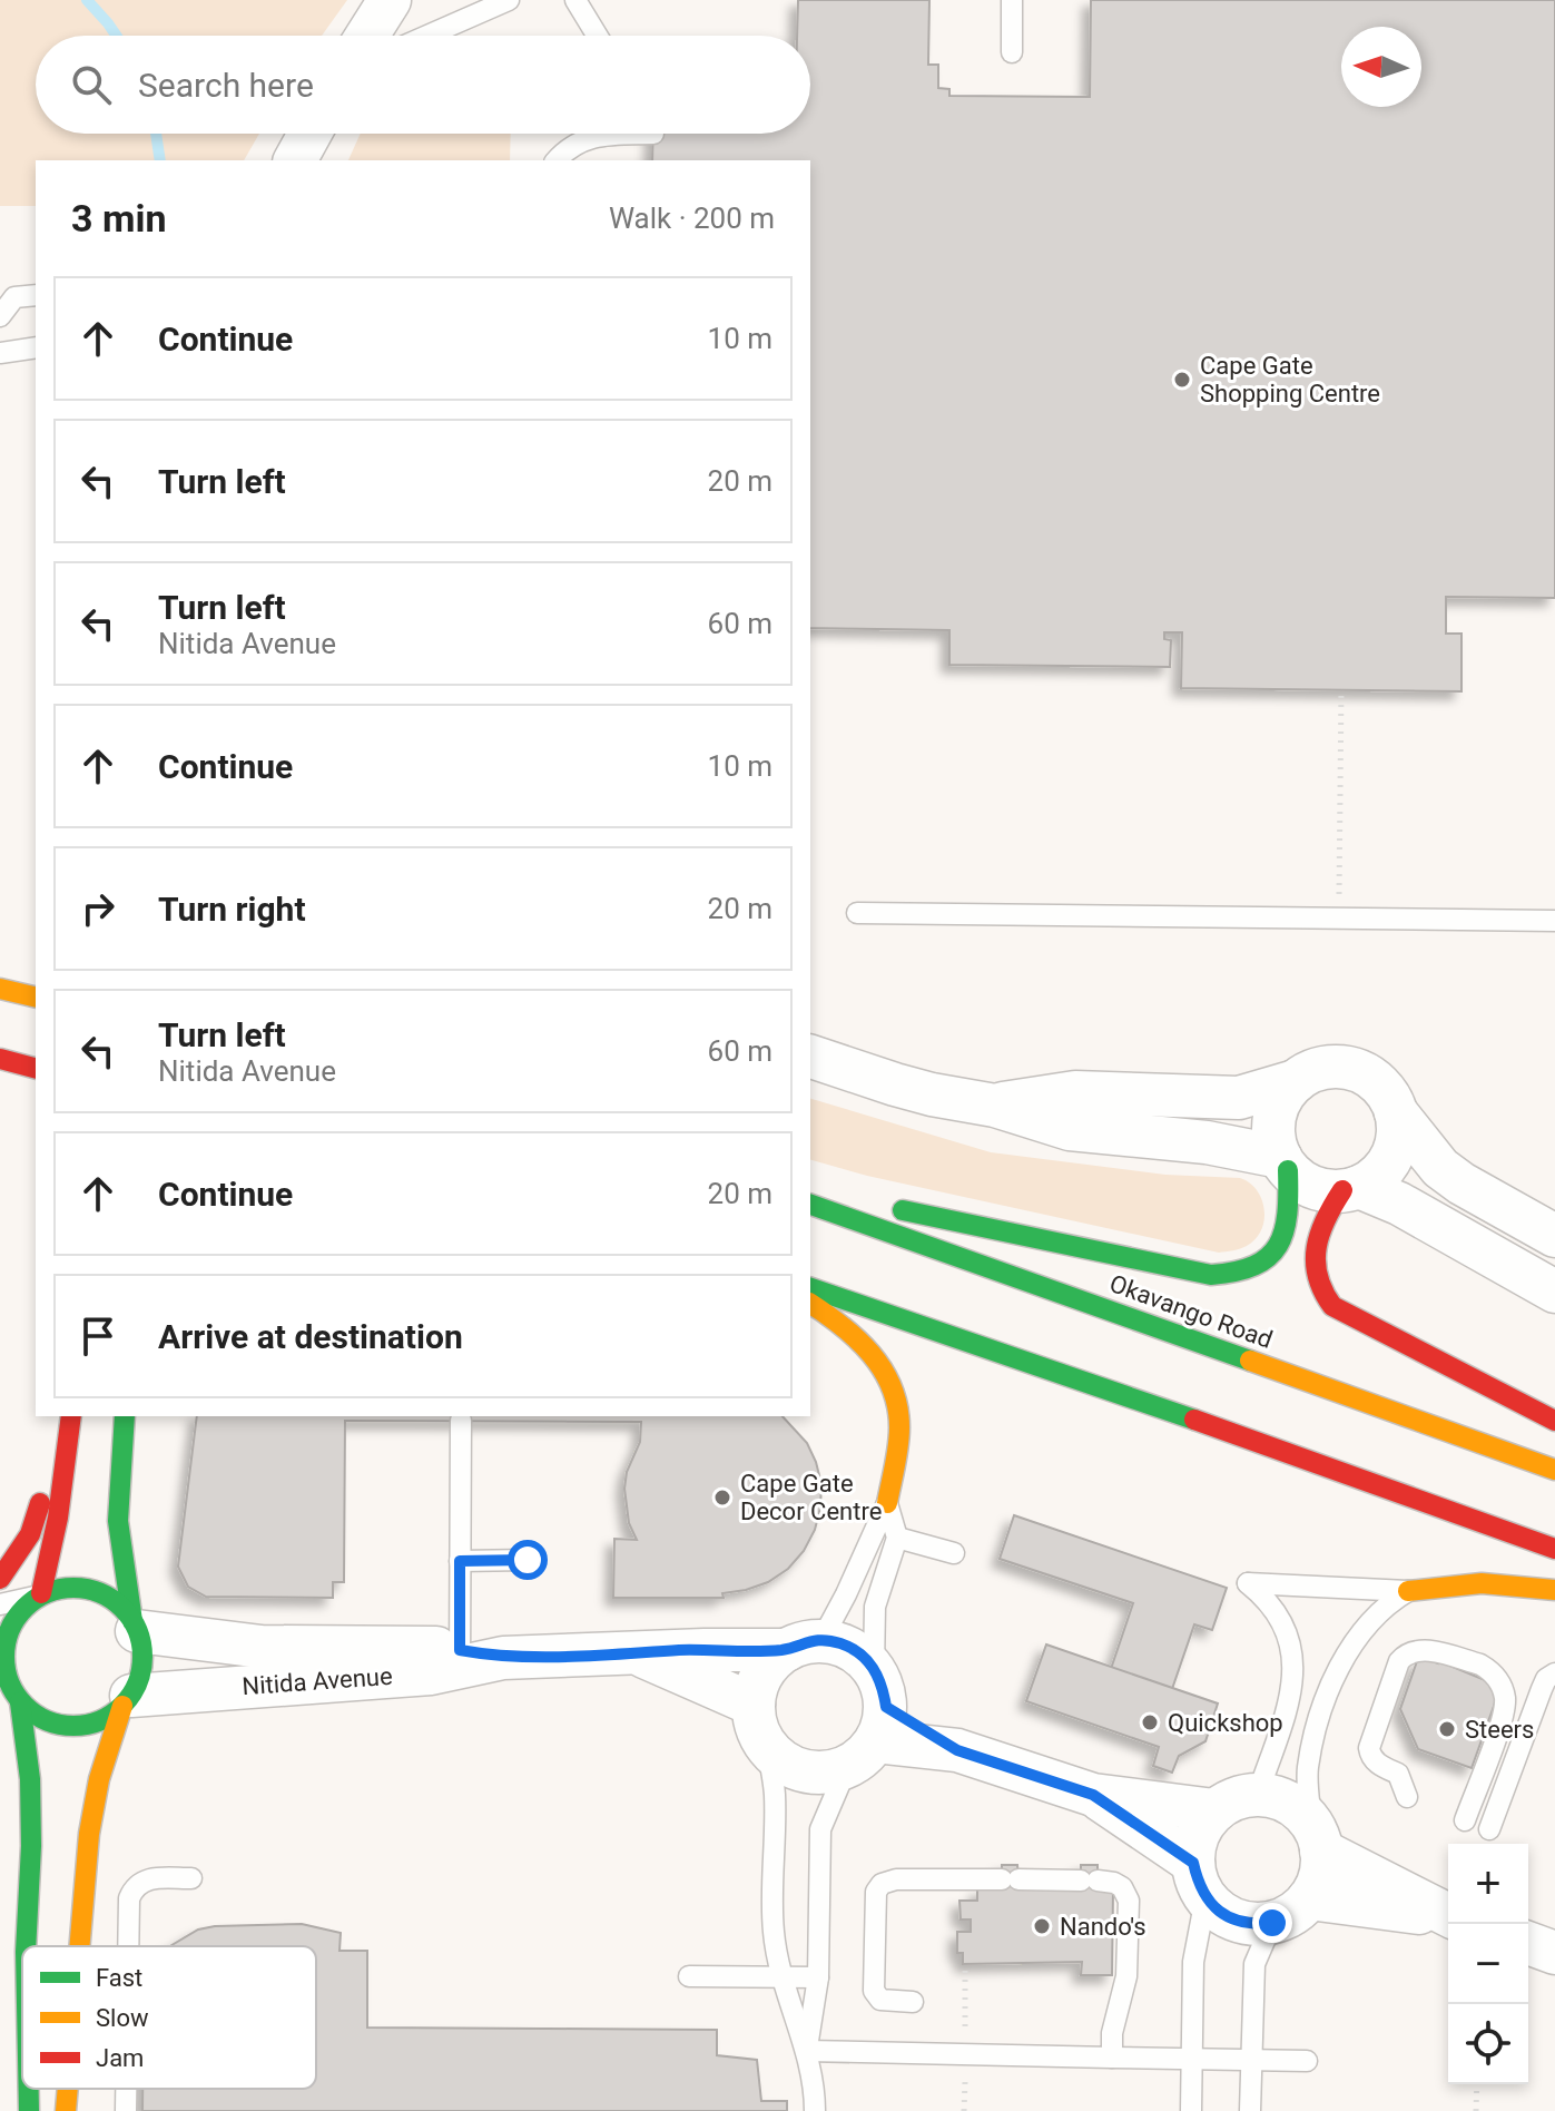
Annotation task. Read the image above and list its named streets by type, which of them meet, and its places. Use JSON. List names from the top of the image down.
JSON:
{
  "streets": {
    "main road": ["Okavango Road"],
    "street": ["Nitida Avenue"]
  },
  "places": [
    "Cape Gate Shopping Centre",
    "Cape Gate Decor Centre",
    "Quickshop",
    "Steers",
    "Nando's"
  ],
  "legend": ["Fast", "Slow", "Jam"],
  "north": "left",
  "page": {
    "search": "Search here",
    "heading": ["3 min", "Walk · 200 m"],
    "list": [
      ["Continue", "10 m"],
      ["Turn left", "20 m"],
      ["Turn left", "Nitida Avenue", "60 m"],
      ["Continue", "10 m"],
      ["Turn right", "20 m"],
      ["Turn left", "Nitida Avenue", "60 m"],
      ["Continue", "20 m"],
      "Arrive at destination"
    ],
    "map_buttons": ["+", "−"]
  }
}
